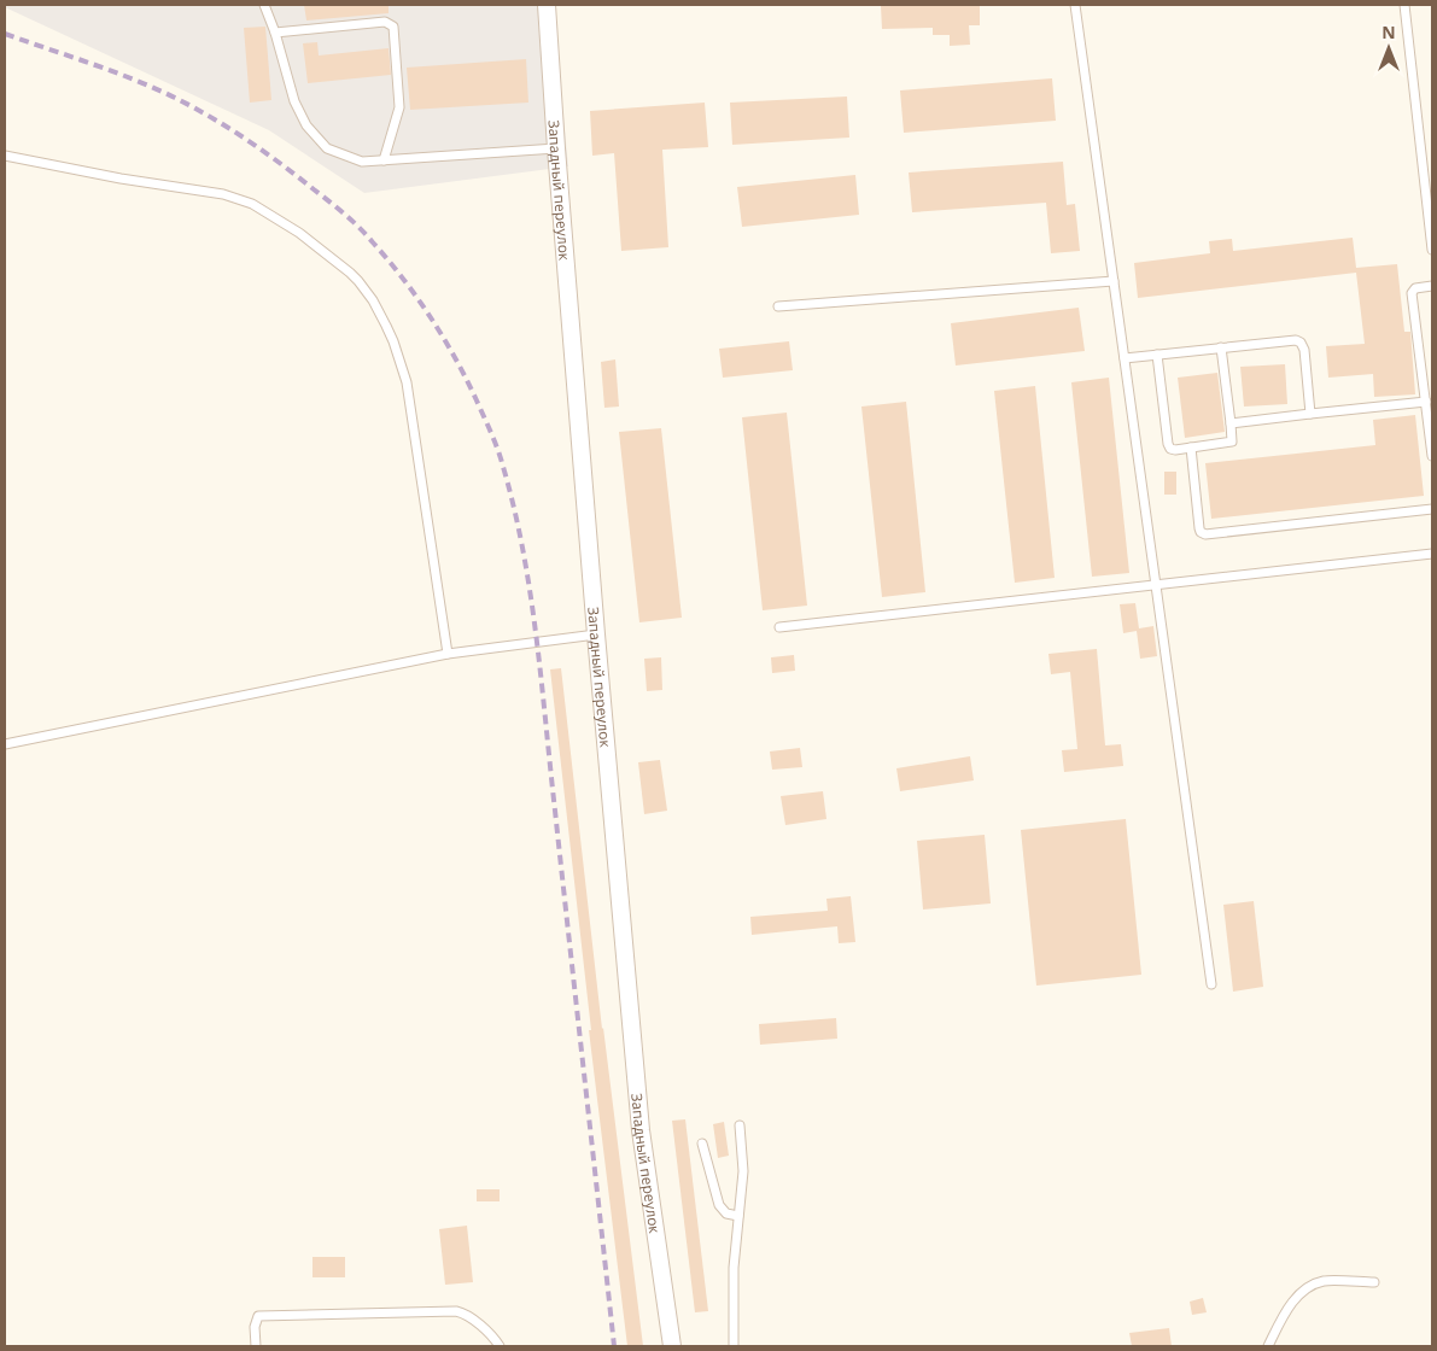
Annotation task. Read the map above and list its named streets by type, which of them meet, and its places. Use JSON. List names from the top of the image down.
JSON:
{
  "streets": {
    "street": ["Западный переулок"]
  },
  "north": "top"
}
